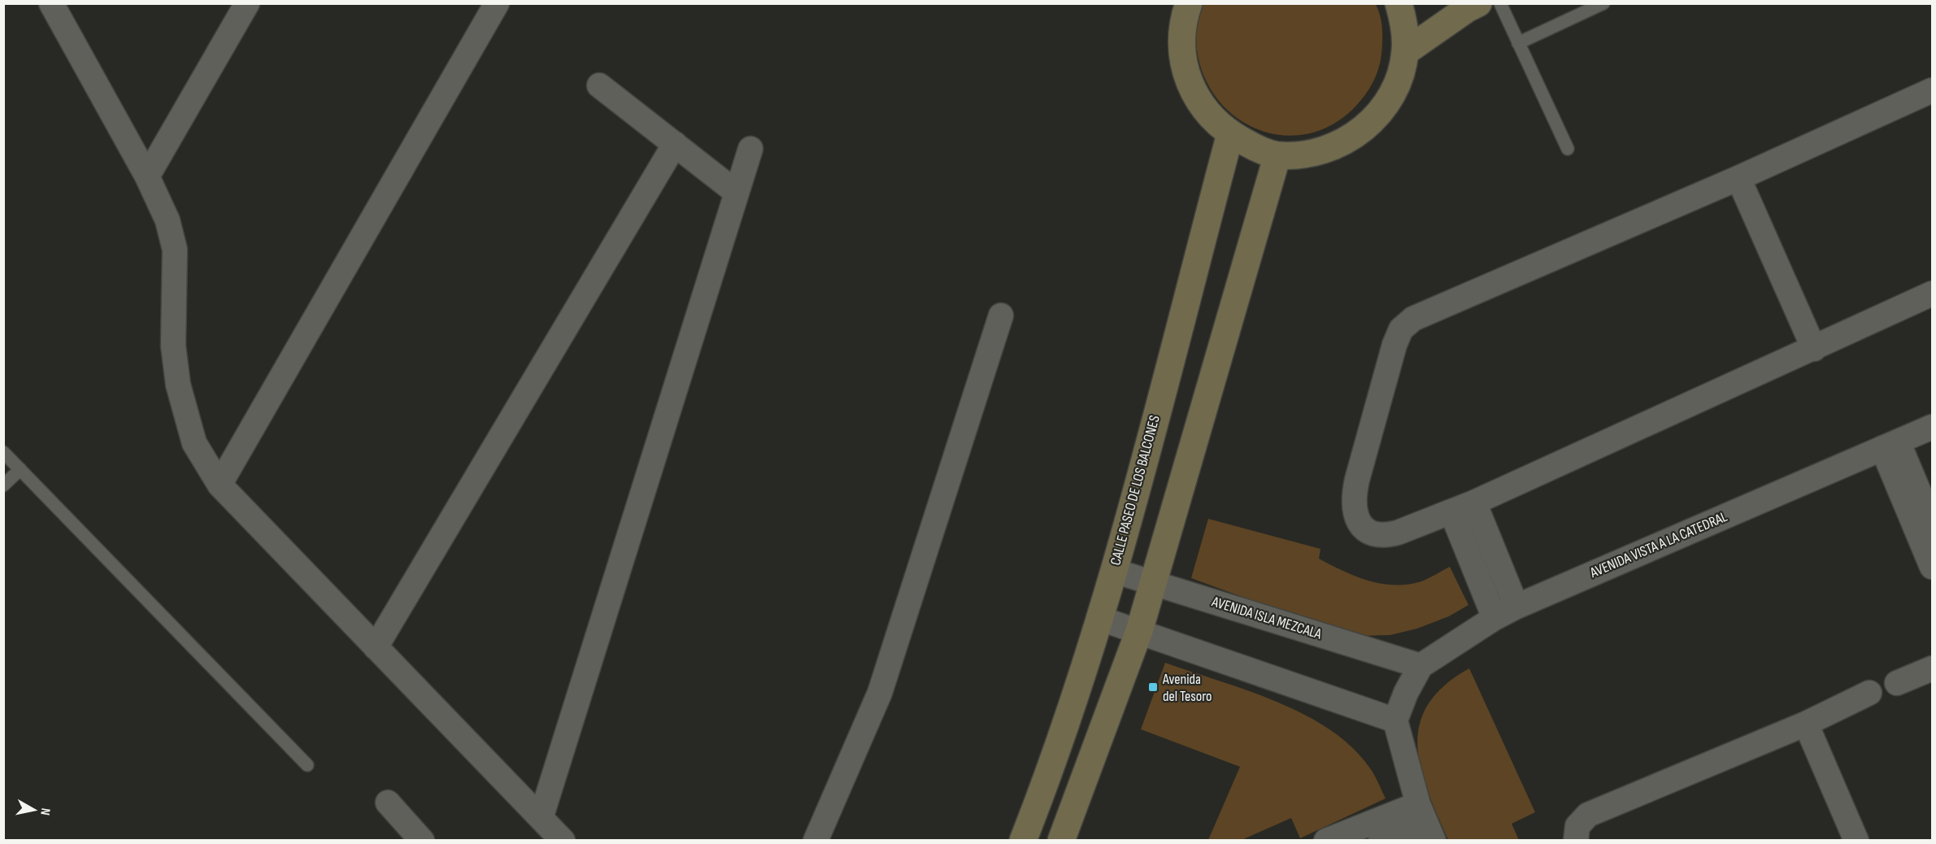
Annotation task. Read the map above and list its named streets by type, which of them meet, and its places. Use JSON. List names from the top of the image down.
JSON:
{
  "streets": {
    "main road": ["CALLE PASEO DE LOS BALCONES"],
    "street": ["AVENIDA VISTA A LA CATEDRAL", "AVENIDA ISLA MEZCALA"]
  },
  "crossings": [
    ["CALLE PASEO DE LOS BALCONES", "AVENIDA ISLA MEZCALA"],
    ["AVENIDA VISTA A LA CATEDRAL", "AVENIDA ISLA MEZCALA"]
  ],
  "places": {
    "transit": ["Avenida del Tesoro"]
  },
  "north": "right"
}
